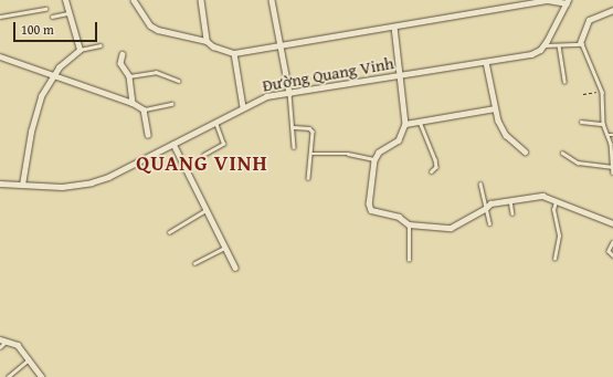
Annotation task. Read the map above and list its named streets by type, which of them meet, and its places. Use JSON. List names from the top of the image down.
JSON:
{
  "streets": {
    "street": ["Đường Quang Vinh"]
  },
  "districts": ["QUANG VINH"],
  "scale_bar": "100 m"
}
